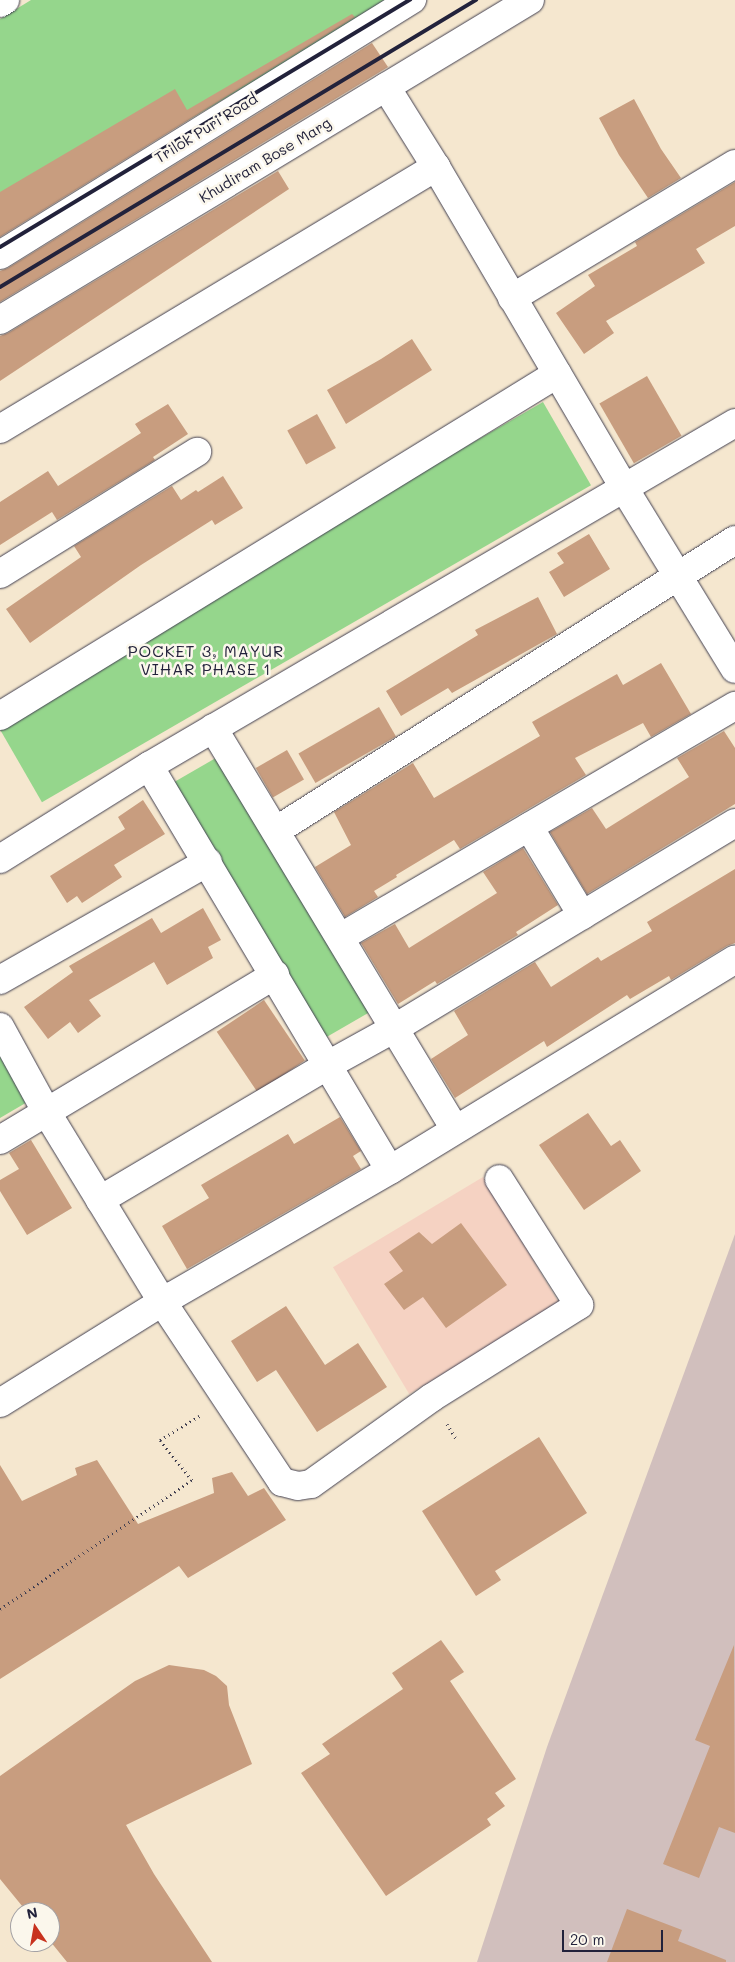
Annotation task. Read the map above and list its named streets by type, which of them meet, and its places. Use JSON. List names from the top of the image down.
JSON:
{
  "streets": {
    "street": ["Trilok Puri Road", "Khudiram Bose Marg"]
  },
  "districts": ["POCKET 3, MAYUR VIHAR PHASE 1"],
  "scale_bar": "20 m",
  "north": "top"
}
